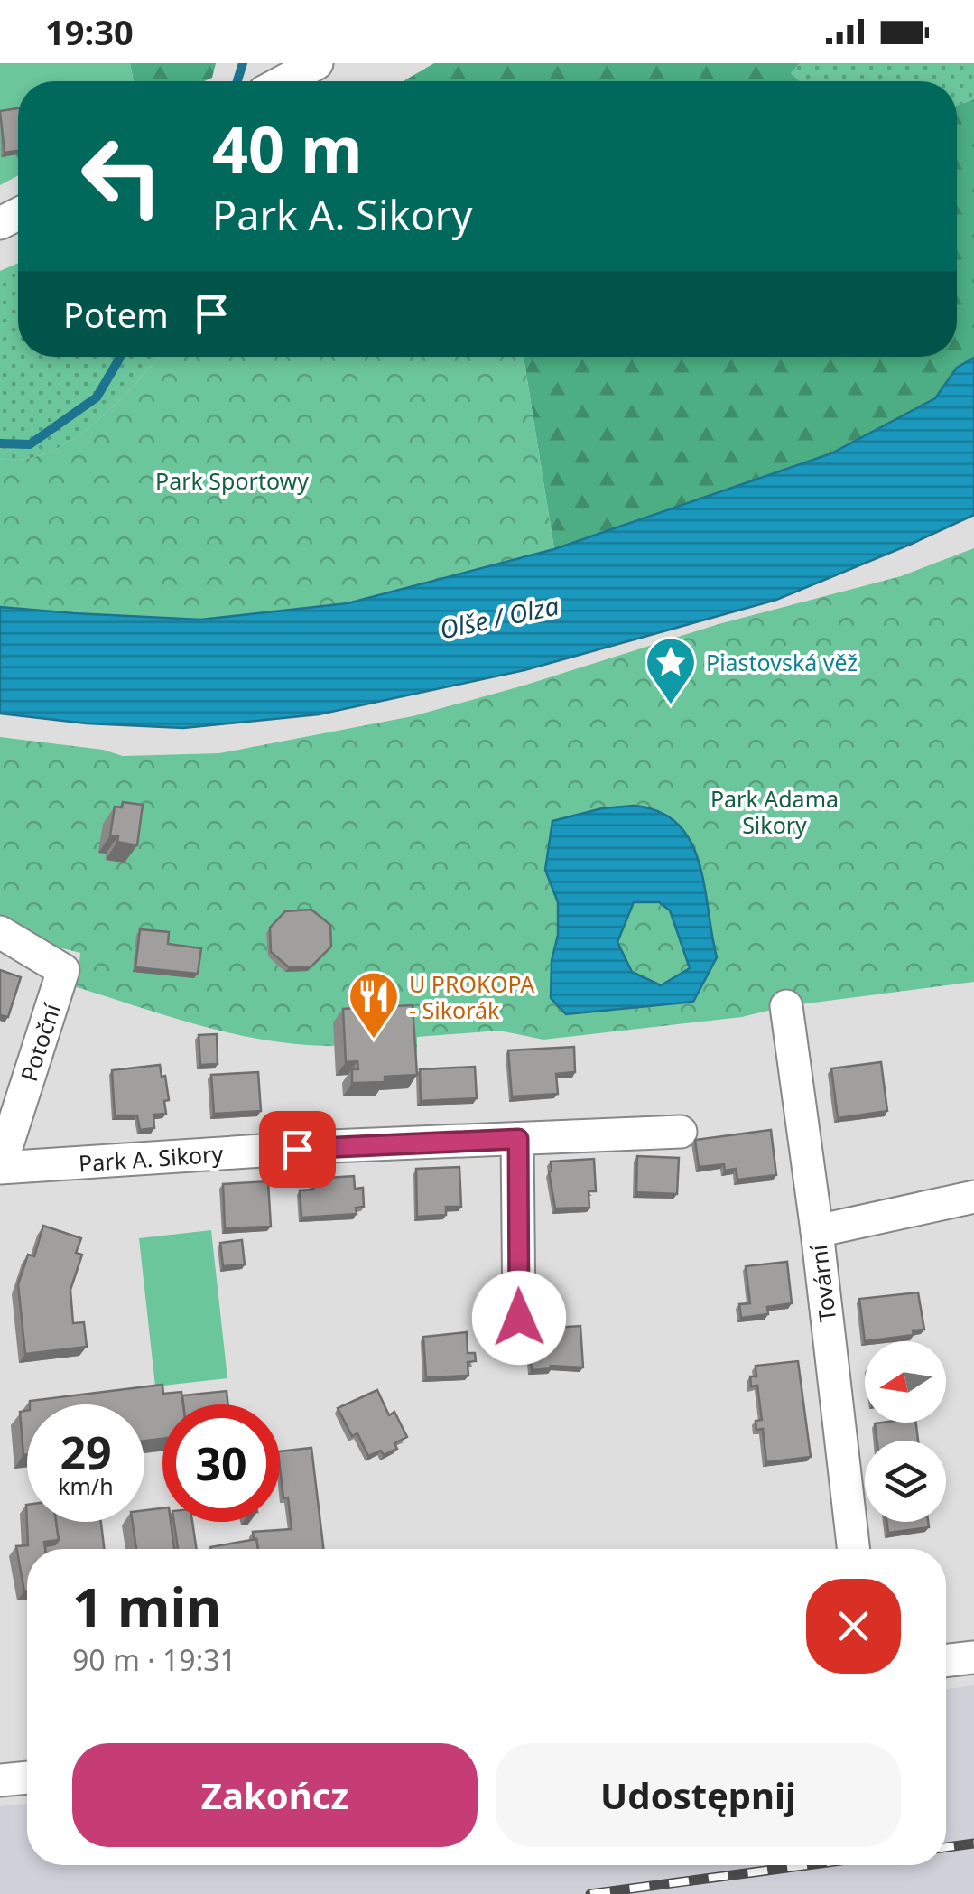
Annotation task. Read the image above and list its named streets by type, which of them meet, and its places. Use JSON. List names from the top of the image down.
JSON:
{
  "streets": {
    "street": ["Potoční", "Park A. Sikory", "Tovární"]
  },
  "crossings": [
    ["Potoční", "Park A. Sikory"]
  ],
  "water": ["Olše / Olza"],
  "parks": ["Park Sportowy", "Park Adama Sikory"],
  "places": {
    "place": ["Piastovská věž"],
    "restaurant": ["U PROKOPA - Sikorák"]
  },
  "north": "left",
  "page": {
    "status": "19:30",
    "turn": ["40 m", "Park A. Sikory"],
    "then": "Potem",
    "speed": "29 km/h",
    "limit": "30",
    "heading": ["1 min", "90 m · 19:31"],
    "buttons": ["Zakończ", "Udostępnij"]
  }
}
